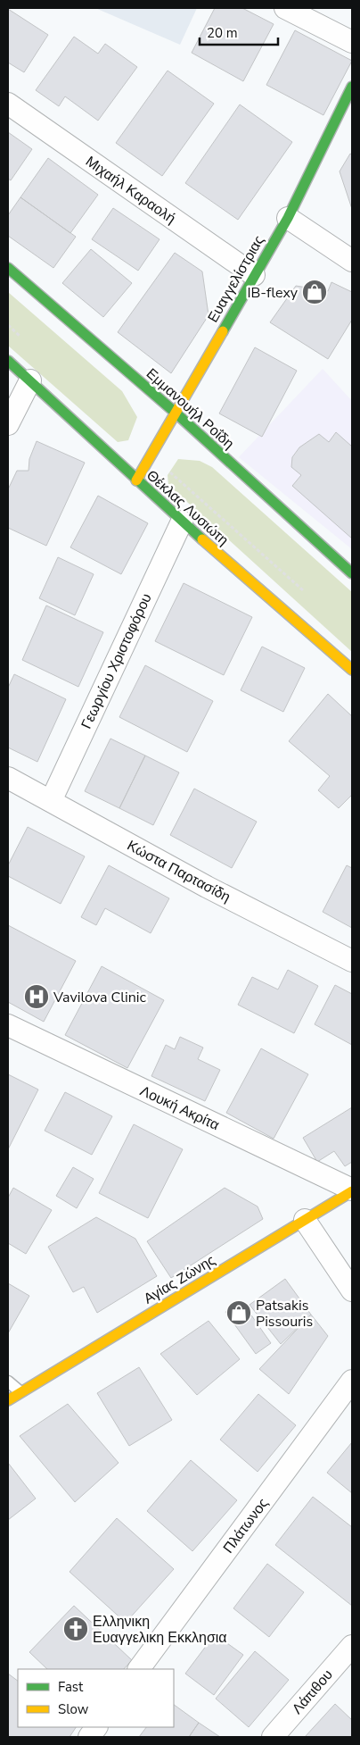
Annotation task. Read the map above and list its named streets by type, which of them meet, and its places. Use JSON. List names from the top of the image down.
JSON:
{
  "streets": {
    "street": [
      "Μιχαήλ Καραολή",
      "Ευαγγελίστριας",
      "Εμμανουήλ Ροΐδη",
      "Θέκλας Λυσιώτη",
      "Γεωργίου Χριστοφόρου",
      "Κώστα Παρτασίδη",
      "Λουκή Ακρίτα",
      "Αγίας Ζώνης",
      "Πλάτωνος",
      "Λάπιθου"
    ]
  },
  "crossings": [
    ["Μιχαήλ Καραολή", "Ευαγγελίστριας"],
    ["Ευαγγελίστριας", "Εμμανουήλ Ροΐδη"],
    ["Ευαγγελίστριας", "Θέκλας Λυσιώτη"],
    ["Θέκλας Λυσιώτη", "Γεωργίου Χριστοφόρου"],
    ["Γεωργίου Χριστοφόρου", "Κώστα Παρτασίδη"],
    ["Λουκή Ακρίτα", "Αγίας Ζώνης"]
  ],
  "places": {
    "shop": ["IB-flexy", "Patsakis Pissouris"],
    "hospital": ["Vavilova Clinic"],
    "church": ["Ελληνικη Ευαγγελικη Εκκλησια"]
  },
  "legend": ["Fast", "Slow"],
  "scale_bar": "20 m"
}
